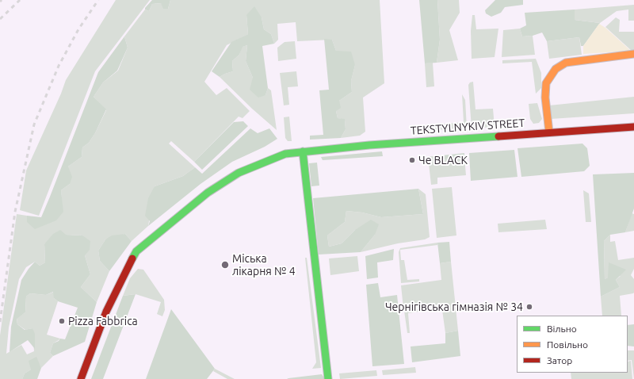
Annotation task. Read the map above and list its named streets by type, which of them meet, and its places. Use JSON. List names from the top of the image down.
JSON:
{
  "streets": {
    "street": ["TEKSTYLNYKIV STREET"]
  },
  "places": [
    "Че BLACK",
    "Міська лікарня № 4",
    "Чернігівська гімназія № 34",
    "Pizza Fabbrica"
  ],
  "legend": ["Вільно", "Повільно", "Затор"]
}
